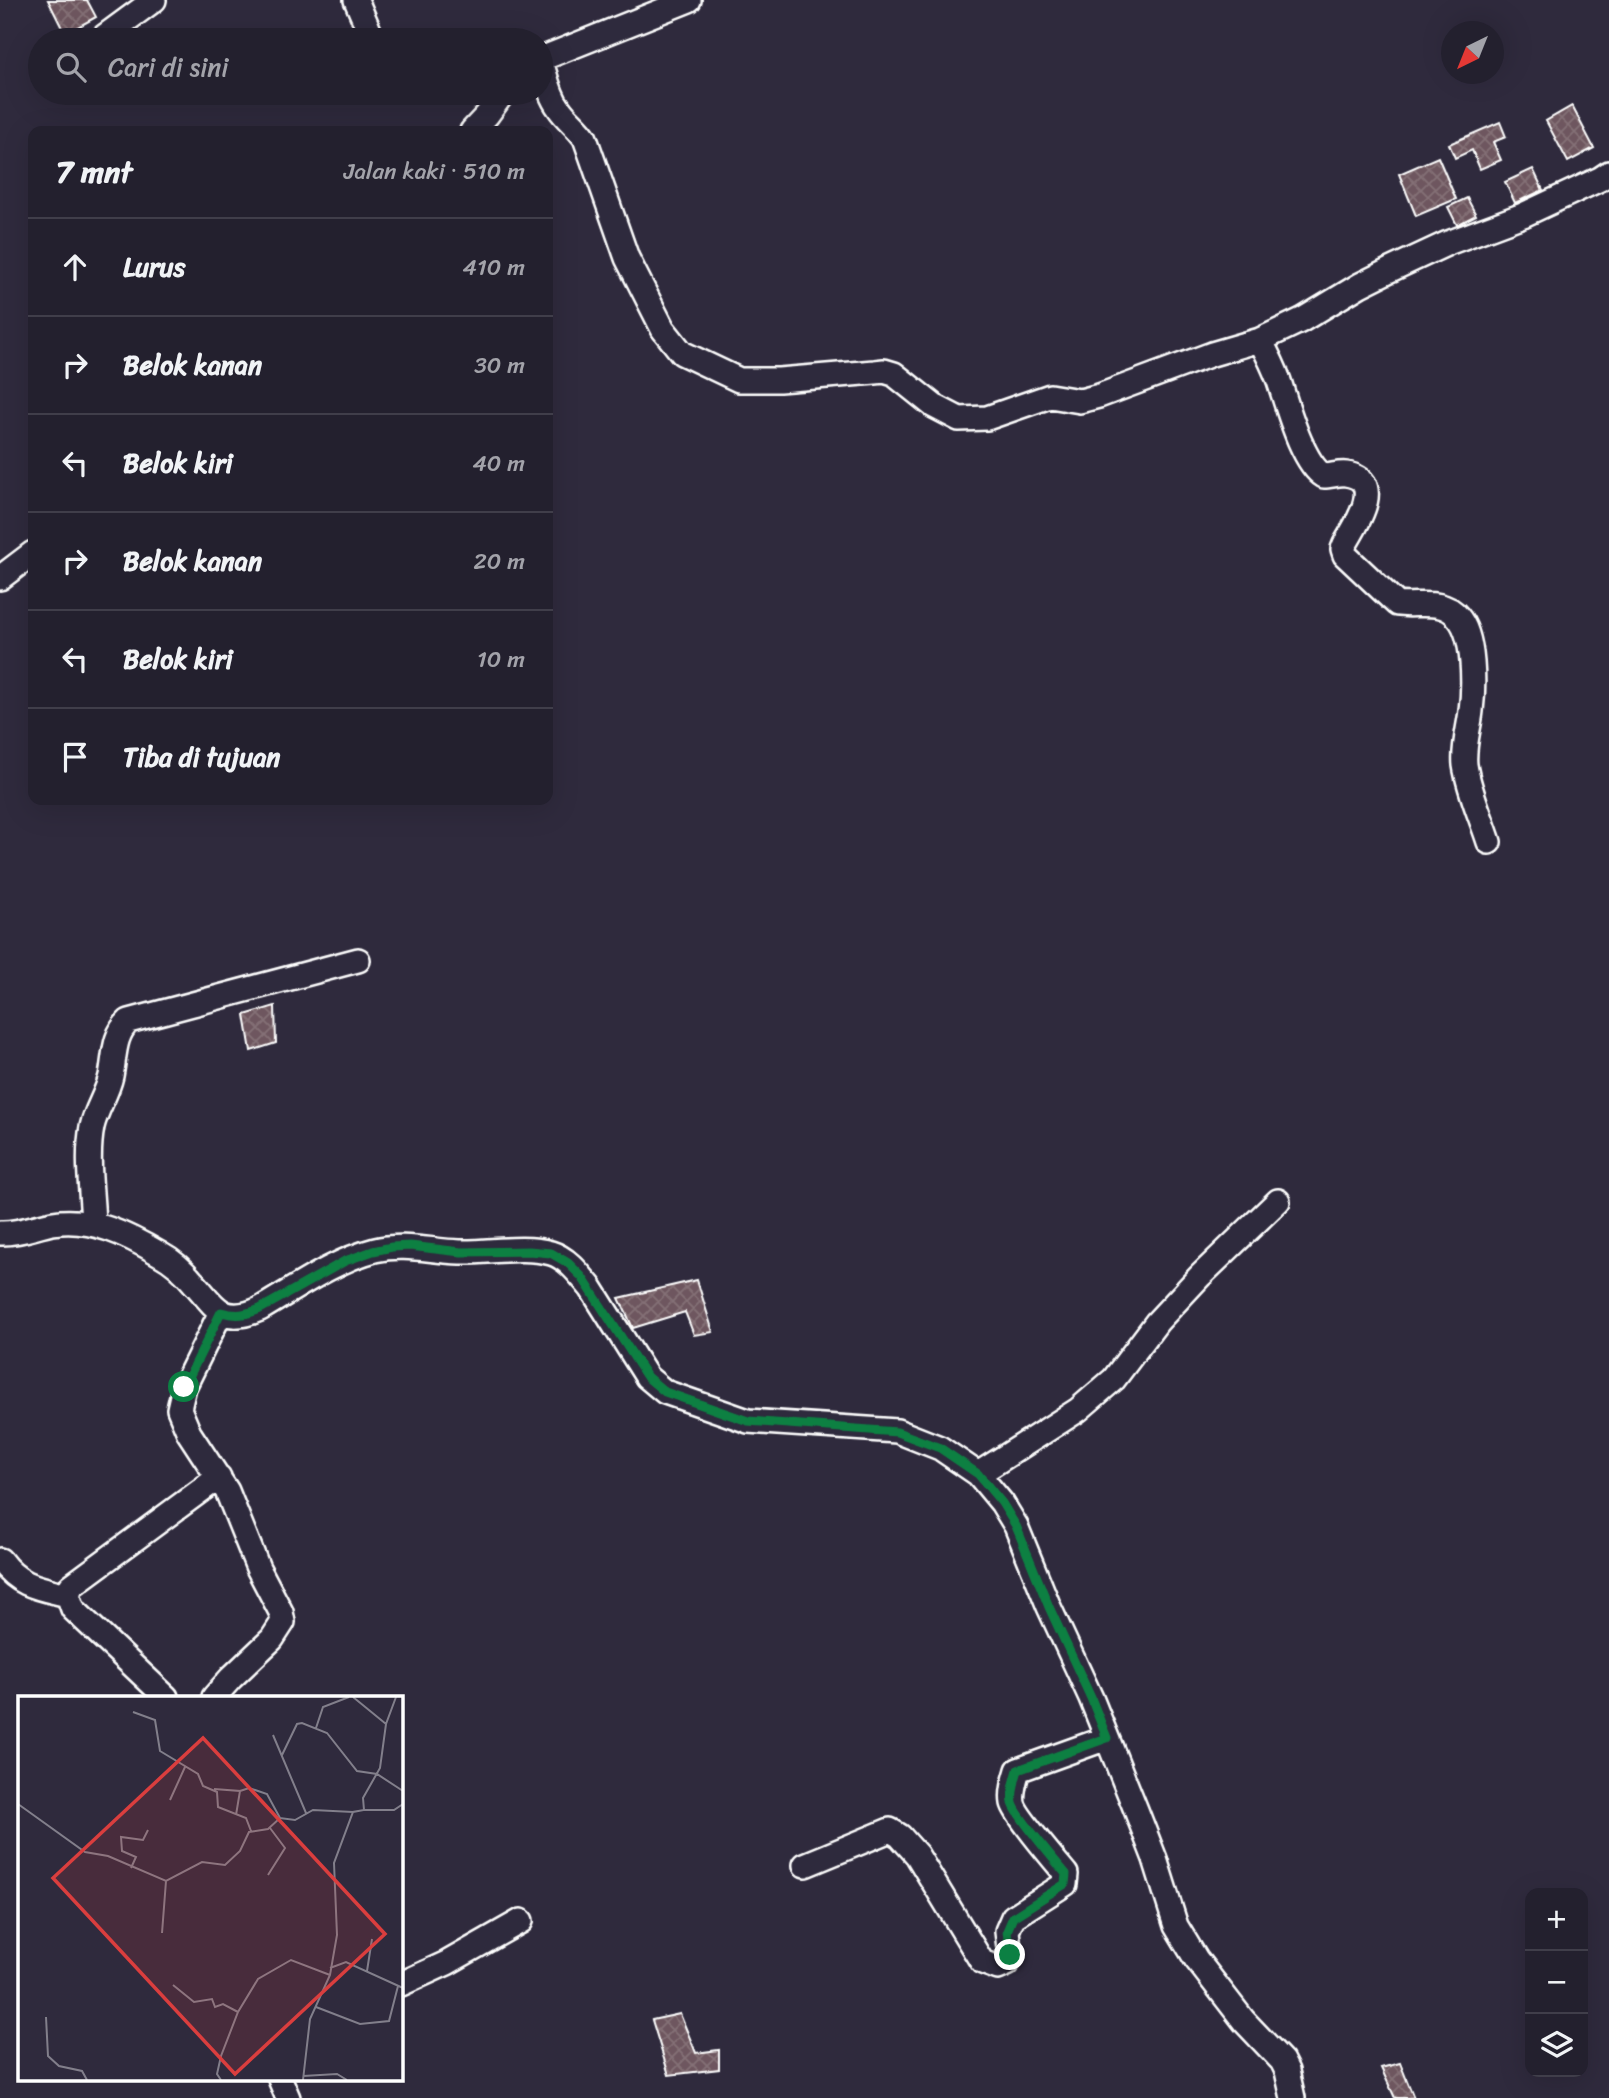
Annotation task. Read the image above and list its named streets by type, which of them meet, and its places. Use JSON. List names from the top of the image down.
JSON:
{
  "north": "bottom left",
  "page": {
    "search": "Cari di sini",
    "heading": ["7 mnt", "Jalan kaki · 510 m"],
    "list": [
      ["Lurus", "410 m"],
      ["Belok kanan", "30 m"],
      ["Belok kiri", "40 m"],
      ["Belok kanan", "20 m"],
      ["Belok kiri", "10 m"],
      "Tiba di tujuan"
    ],
    "map_buttons": ["+", "−"]
  }
}
